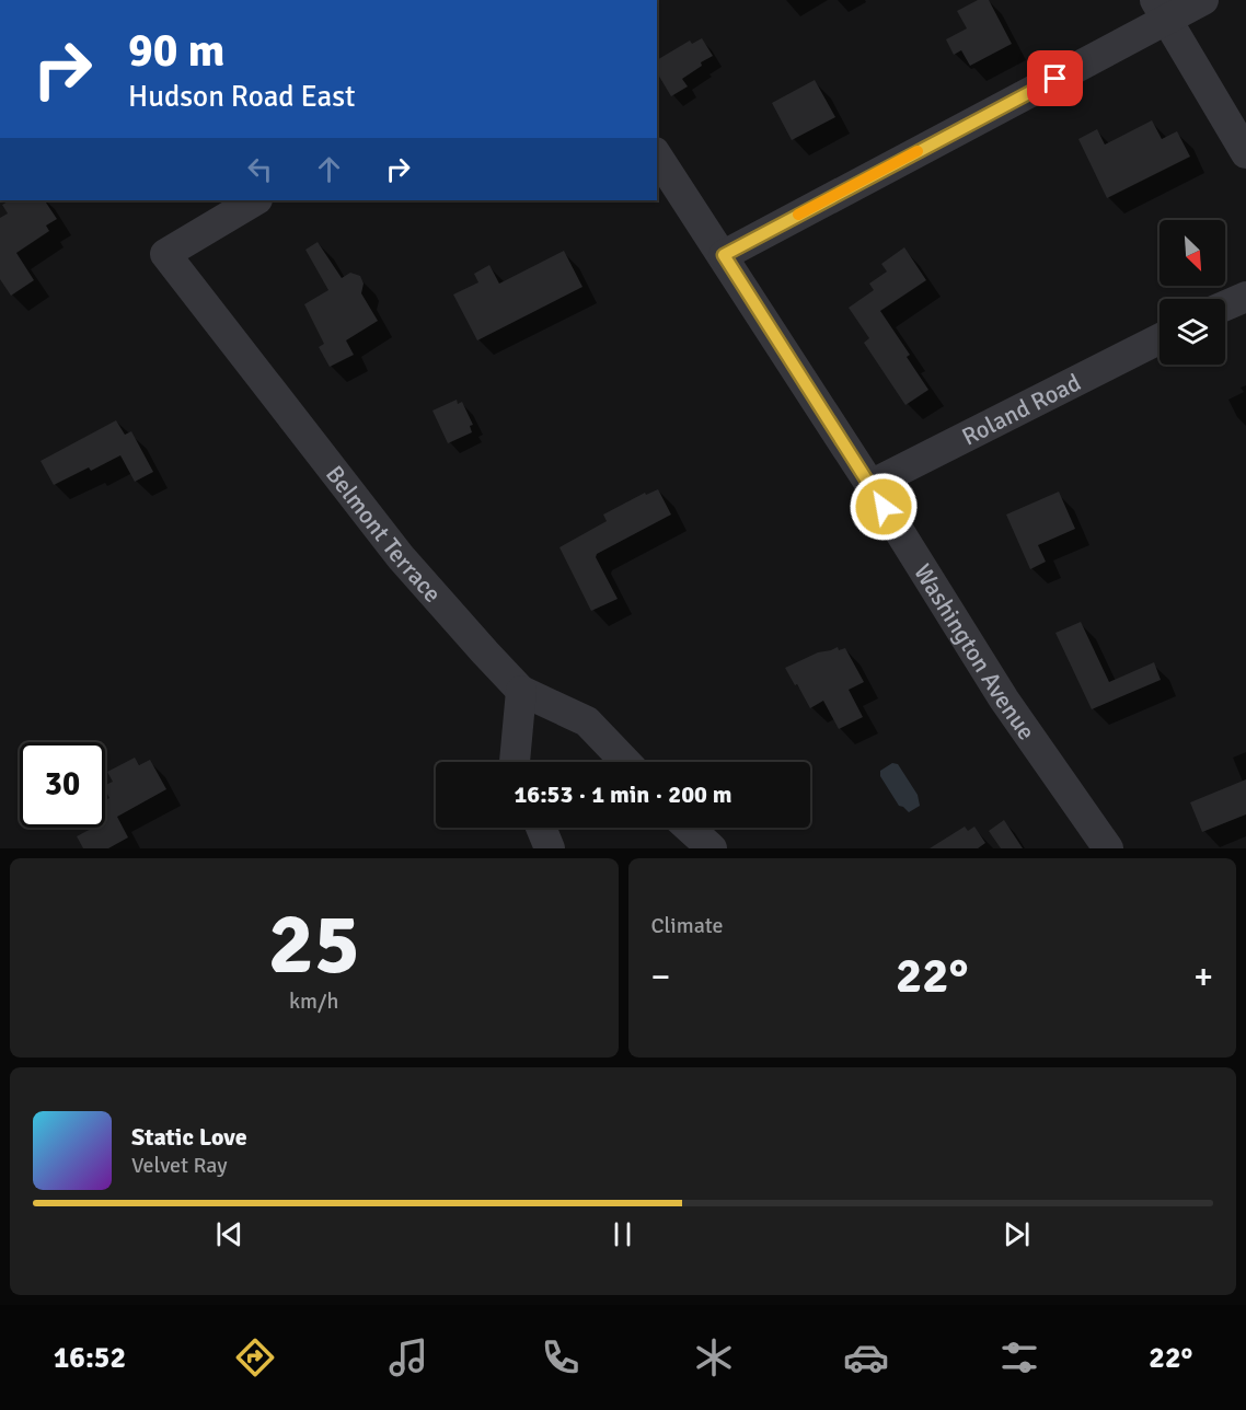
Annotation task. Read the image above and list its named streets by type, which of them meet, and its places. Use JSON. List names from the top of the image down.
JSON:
{
  "streets": {
    "street": ["Roland Road", "Belmont Terrace", "Washington Avenue"]
  },
  "crossings": [
    ["Roland Road", "Washington Avenue"]
  ],
  "north": "bottom right",
  "page": {
    "turn": ["90 m", "Hudson Road East"],
    "limit": "30",
    "trip": "16:53 · 1 min · 200 m",
    "tile": [
      ["25", "km/h"],
      "Climate"
    ],
    "heat": ["−", "22°", "+"],
    "song": ["Static Love", "Velvet Ray"],
    "tabs": ["16:52", "22°"]
  }
}
